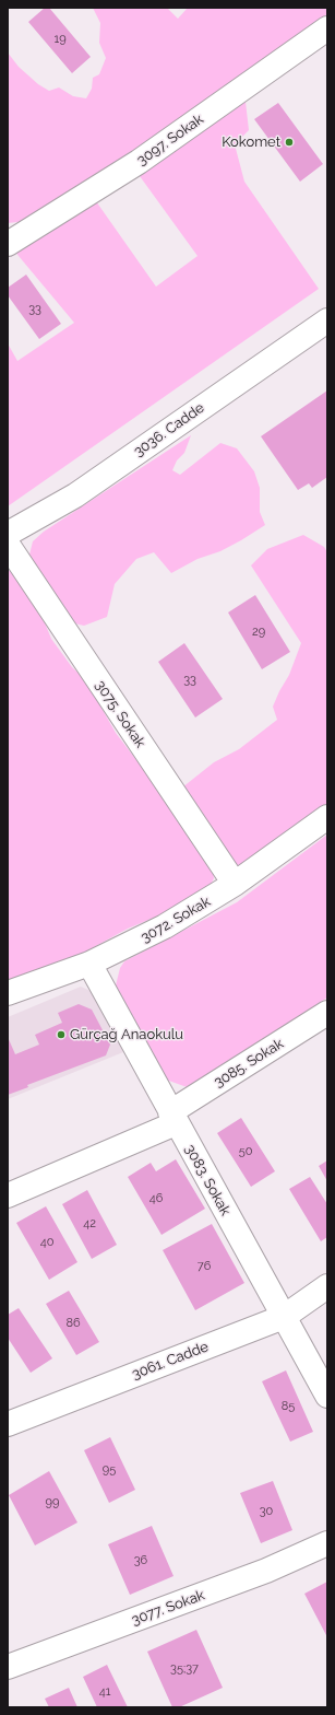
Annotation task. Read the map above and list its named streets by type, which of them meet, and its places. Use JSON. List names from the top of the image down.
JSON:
{
  "streets": {
    "street": [
      "3097. Sokak",
      "3036. Cadde",
      "3075. Sokak",
      "3072. Sokak",
      "3085. Sokak",
      "3083. Sokak",
      "3061. Cadde",
      "3077. Sokak"
    ]
  },
  "crossings": [
    ["3075. Sokak", "3072. Sokak"],
    ["3072. Sokak", "3083. Sokak"],
    ["3085. Sokak", "3083. Sokak"],
    ["3083. Sokak", "3061. Cadde"]
  ],
  "places": ["Kokomet", "Gürçağ Anaokulu"],
  "house_numbers": [
    "19",
    "33",
    "29",
    "33",
    "50",
    "46",
    "42",
    "40",
    "76",
    "86",
    "85",
    "95",
    "99",
    "30",
    "36",
    "35;37",
    "41"
  ]
}
